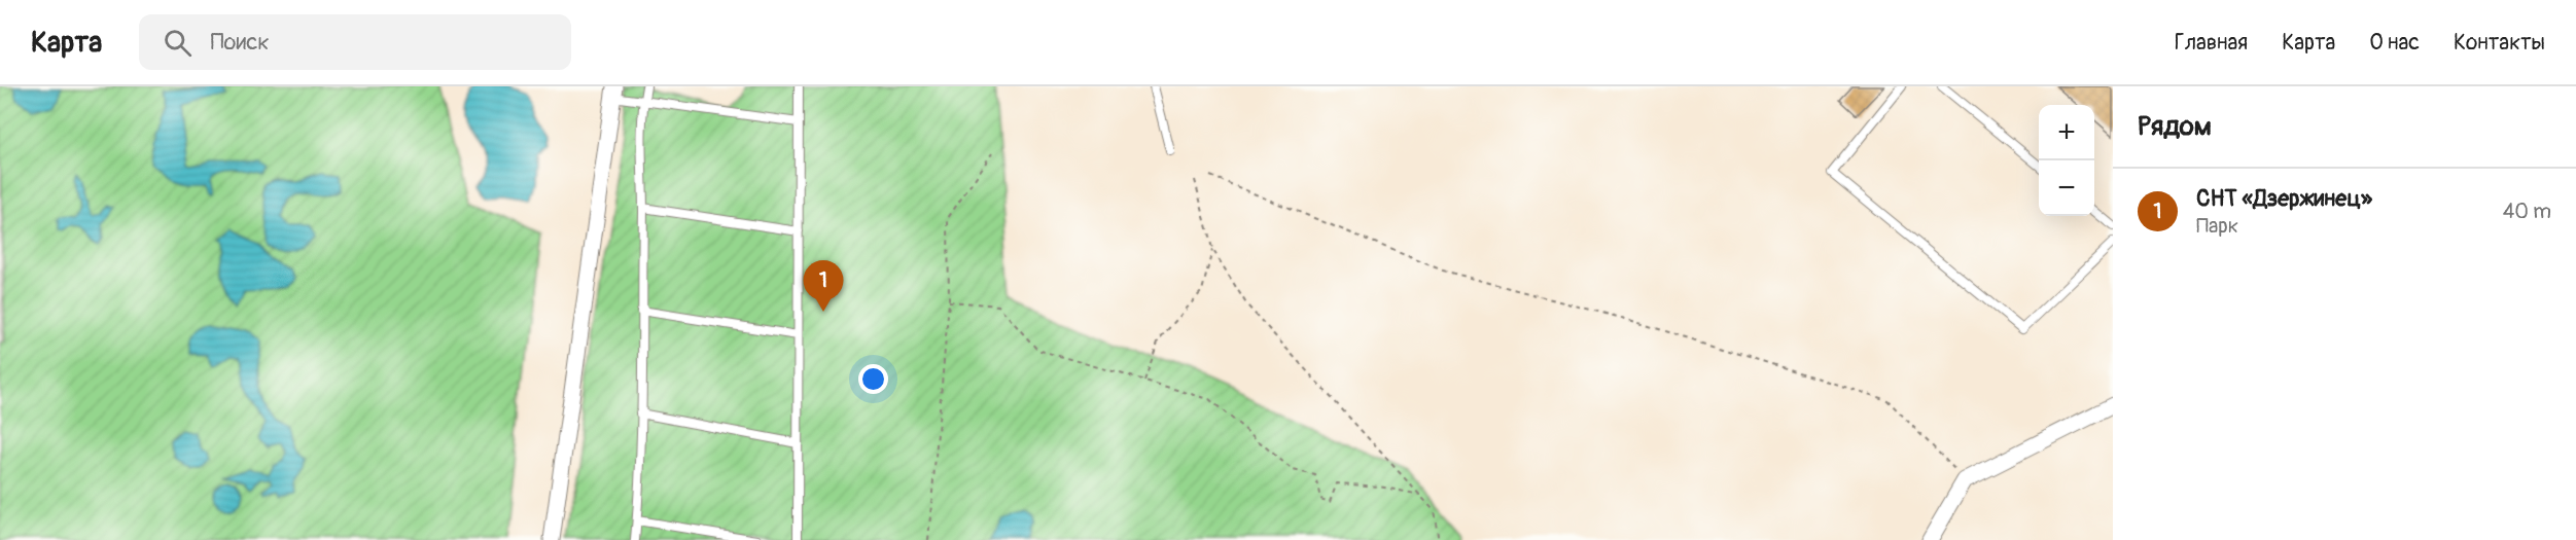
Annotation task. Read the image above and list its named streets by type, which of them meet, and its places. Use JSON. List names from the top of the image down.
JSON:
{
  "page": {
    "header": "Карта",
    "search": "Поиск",
    "nav": [
      "Главная",
      "Карта",
      "О нас",
      "Контакты"
    ],
    "heading": "Рядом",
    "map_buttons": ["+", "−"],
    "list": [
      {
        "mark": "1",
        "name": "СНТ «Дзержинец»",
        "note": "Парк",
        "value": "40 m"
      }
    ],
    "pins": "1"
  }
}
